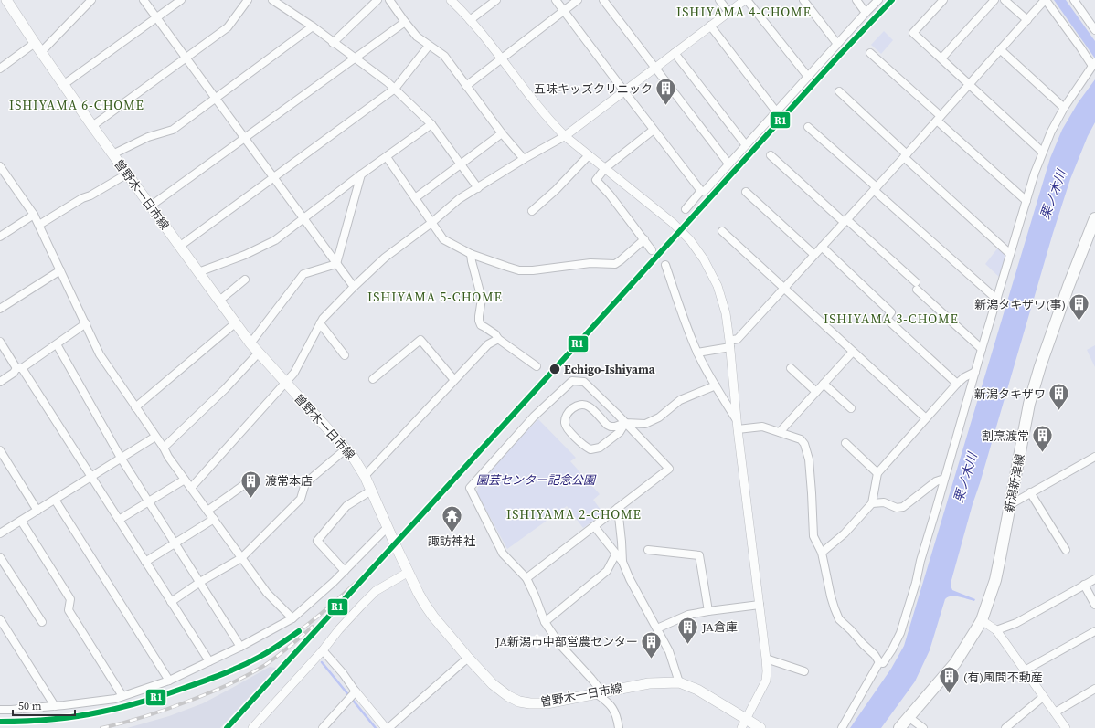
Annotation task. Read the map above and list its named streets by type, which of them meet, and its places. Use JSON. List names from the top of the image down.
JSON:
{
  "streets": {
    "main road": ["曽野木一日市線", "新潟新津線"]
  },
  "districts": [
    "ISHIYAMA 4-CHOME",
    "ISHIYAMA 6-CHOME",
    "ISHIYAMA 5-CHOME",
    "ISHIYAMA 3-CHOME",
    "ISHIYAMA 2-CHOME"
  ],
  "water": ["栗ノ木川"],
  "parks": ["園芸センター記念公園"],
  "places": {
    "building": [
      "五味キッズクリニック",
      "新潟タキザワ(事)",
      "新潟タキザワ",
      "割烹渡常",
      "渡常本店",
      "JA倉庫",
      "JA新潟市中部営農センター",
      "(有)風間不動産"
    ],
    "other": ["Echigo-Ishiyama"],
    "temple": ["諏訪神社"]
  },
  "lines": ["transit line R1"],
  "scale_bar": "50 m"
}
